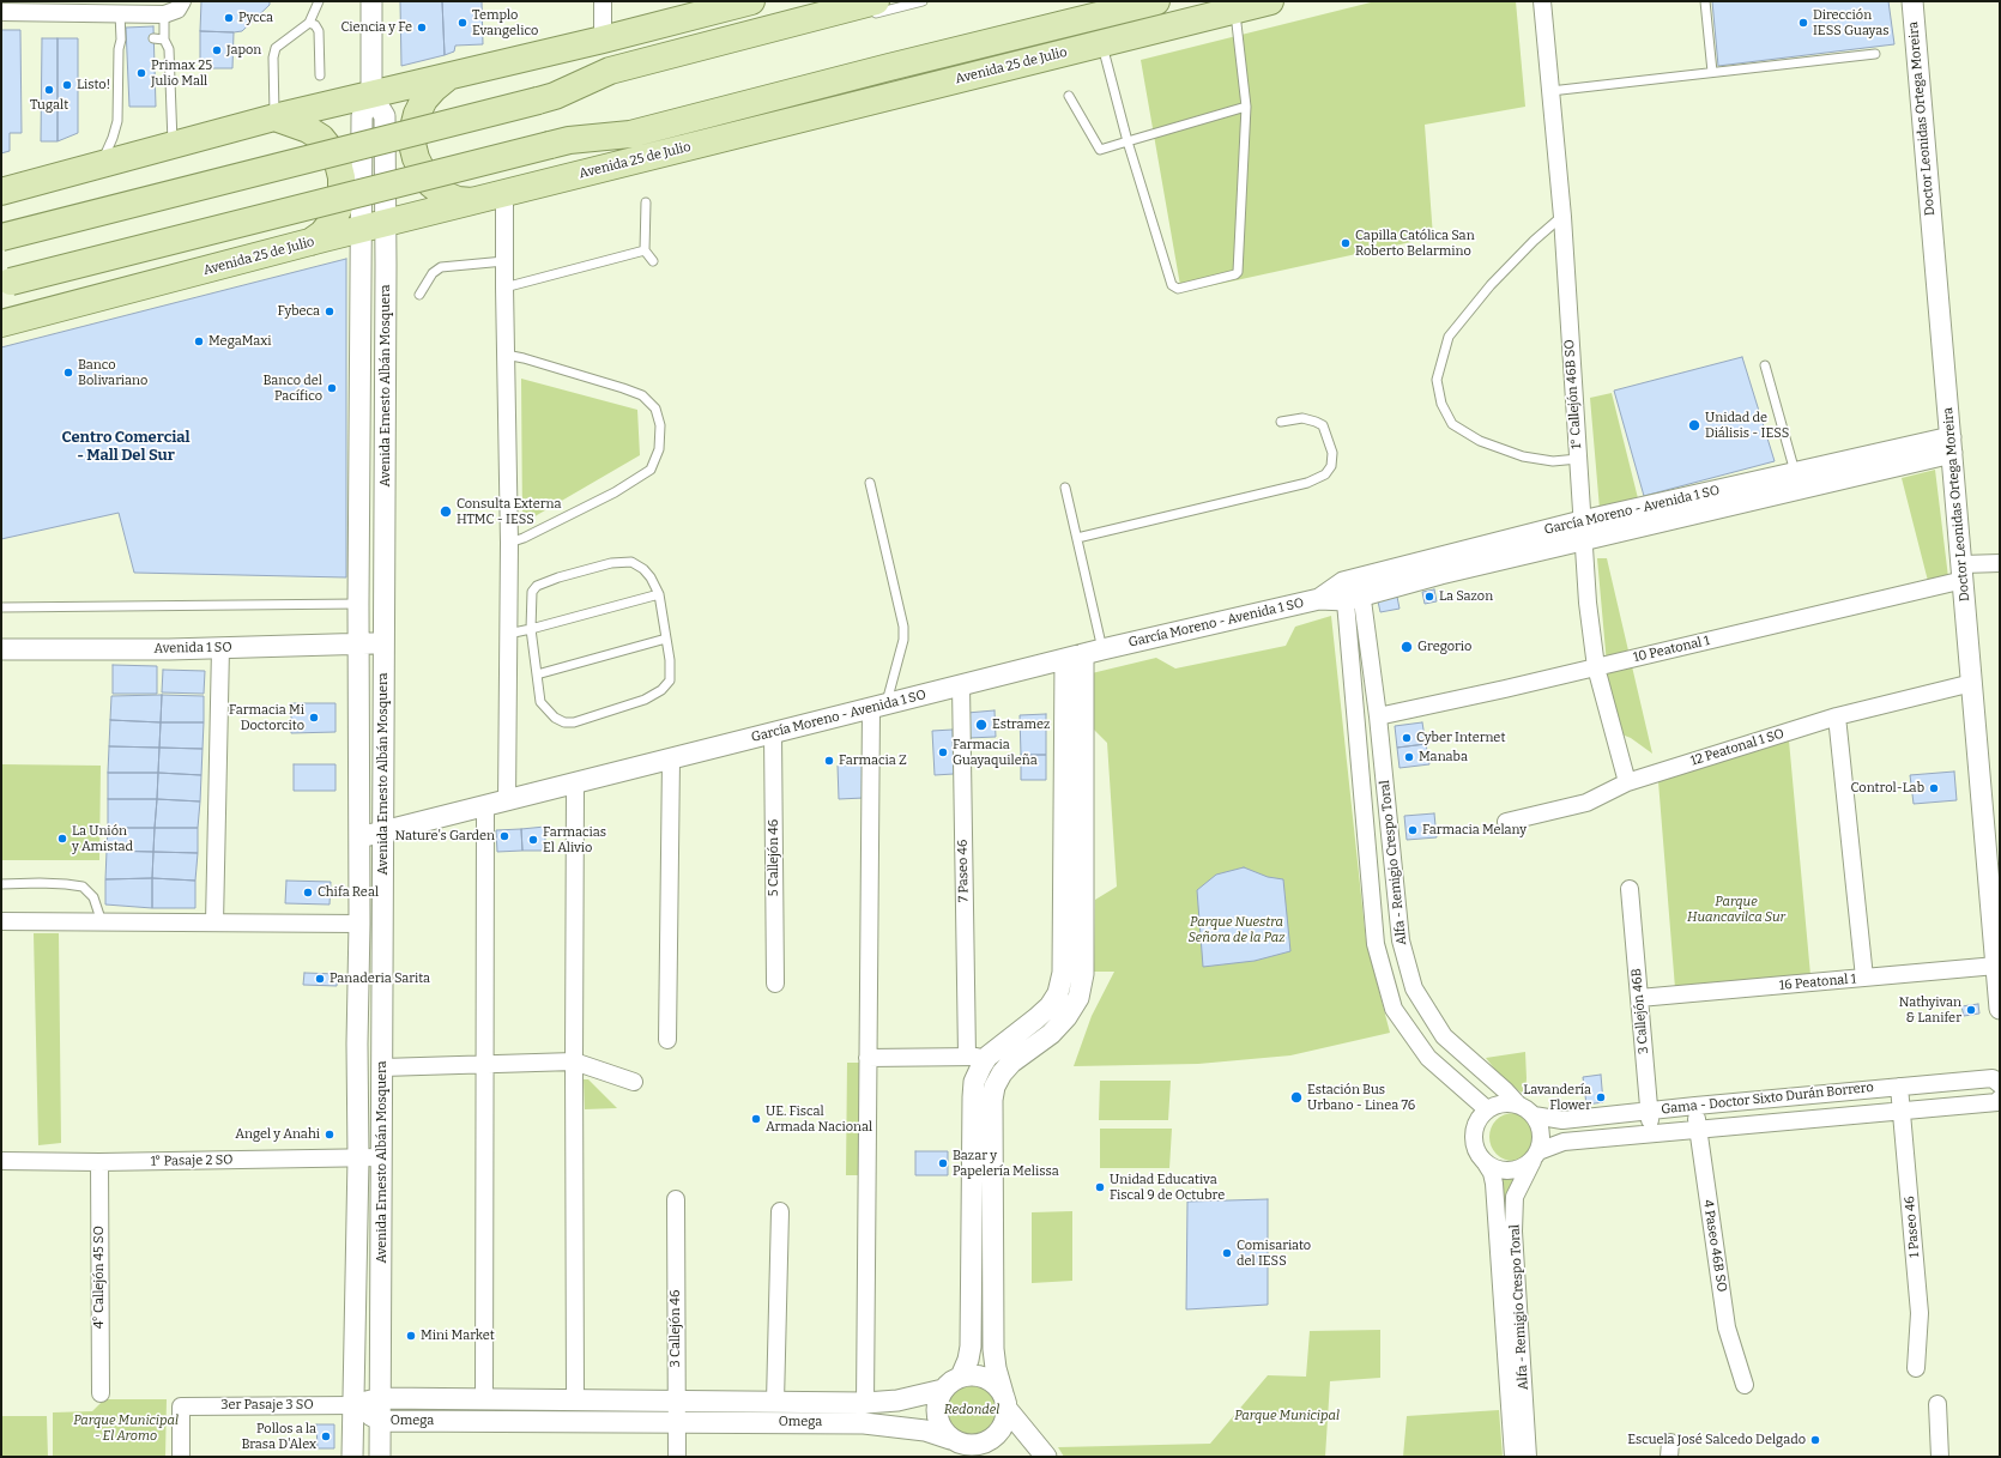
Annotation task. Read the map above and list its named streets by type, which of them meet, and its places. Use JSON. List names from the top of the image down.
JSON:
{
  "streets": {
    "main road": ["Avenida 25 de Julio"],
    "street": [
      "Doctor Leonidas Ortega Moreira",
      "Avenida Ernesto Albán Mosquera",
      "1° Callejón 46B SO",
      "García Moreno - Avenida 1 SO",
      "Avenida 1 SO",
      "10 Peatonal 1",
      "12 Peatonal 1 SO",
      "5 Callejón 46",
      "Alfa - Remigio Crespo Toral",
      "7 Paseo 46",
      "16 Peatonal 1",
      "3 Callejón 46B",
      "Gama - Doctor Sixto Durán Borrero",
      "1° Pasaje 2 SO",
      "1 Paseo 46",
      "4 Paseo 46B SO",
      "4° Callejón 45 SO",
      "3 Callejón 46",
      "3er Pasaje 3 SO",
      "Omega"
    ]
  },
  "crossings": [
    ["Avenida 25 de Julio", "Avenida Ernesto Albán Mosquera"],
    ["Doctor Leonidas Ortega Moreira", "García Moreno - Avenida 1 SO"],
    ["Doctor Leonidas Ortega Moreira", "10 Peatonal 1"],
    ["Doctor Leonidas Ortega Moreira", "12 Peatonal 1 SO"],
    ["Doctor Leonidas Ortega Moreira", "16 Peatonal 1"],
    ["Avenida Ernesto Albán Mosquera", "García Moreno - Avenida 1 SO"],
    ["Avenida Ernesto Albán Mosquera", "Avenida 1 SO"],
    ["Avenida Ernesto Albán Mosquera", "1° Pasaje 2 SO"],
    ["Avenida Ernesto Albán Mosquera", "3er Pasaje 3 SO"],
    ["Avenida Ernesto Albán Mosquera", "Omega"],
    ["1° Callejón 46B SO", "García Moreno - Avenida 1 SO"],
    ["1° Callejón 46B SO", "10 Peatonal 1"],
    ["1° Callejón 46B SO", "12 Peatonal 1 SO"],
    ["García Moreno - Avenida 1 SO", "5 Callejón 46"],
    ["García Moreno - Avenida 1 SO", "Alfa - Remigio Crespo Toral"],
    ["García Moreno - Avenida 1 SO", "7 Paseo 46"],
    ["10 Peatonal 1", "Alfa - Remigio Crespo Toral"],
    ["Alfa - Remigio Crespo Toral", "Gama - Doctor Sixto Durán Borrero"],
    ["16 Peatonal 1", "3 Callejón 46B"],
    ["3 Callejón 46B", "Gama - Doctor Sixto Durán Borrero"],
    ["Gama - Doctor Sixto Durán Borrero", "1 Paseo 46"],
    ["Gama - Doctor Sixto Durán Borrero", "4 Paseo 46B SO"],
    ["1° Pasaje 2 SO", "4° Callejón 45 SO"],
    ["3 Callejón 46", "Omega"],
    ["3er Pasaje 3 SO", "Omega"]
  ],
  "districts": ["Centro Comercial - Mall Del Sur"],
  "parks": [
    "Parque Huancavilca Sur",
    "Parque Nuestra Señora de la Paz",
    "Redondel",
    "Parque Municipal",
    "Parque Municipal - El Aromo"
  ],
  "places": [
    "Pycca",
    "Templo Evangelico",
    "Dirección IESS Guayas",
    "Ciencia y Fe",
    "Japon",
    "Primax 25 Julio Mall",
    "Listo!",
    "Tugalt",
    "Capilla Católica San Roberto Belarmino",
    "Fybeca",
    "MegaMaxi",
    "Banco Bolivariano",
    "Banco del Pacífico",
    "Unidad de Diálisis - IESS",
    "Consulta Externa HTMC - IESS",
    "La Sazon",
    "Gregorio",
    "Farmacia Mi Doctorcito",
    "Estramez",
    "Cyber Internet",
    "Farmacia Guayaquileña",
    "Manaba",
    "Farmacia Z",
    "Control-Lab",
    "Farmacia Melany",
    "Nature's Garden",
    "La Unión y Amistad",
    "Farmacias El Alivio",
    "Chifa Real",
    "Panaderia Sarita",
    "Nathyivan & Lanifer",
    "Estación Bus Urbano - Linea 76",
    "Lavandería Flower",
    "UE. Fiscal Armada Nacional",
    "Angel y Anahi",
    "Bazar y Papelería Melissa",
    "Unidad Educativa Fiscal 9 de Octubre",
    "Comisariato del IESS",
    "Mini Market",
    "Pollos a la Brasa D'Alex",
    "Escuela José Salcedo Delgado"
  ]
}
